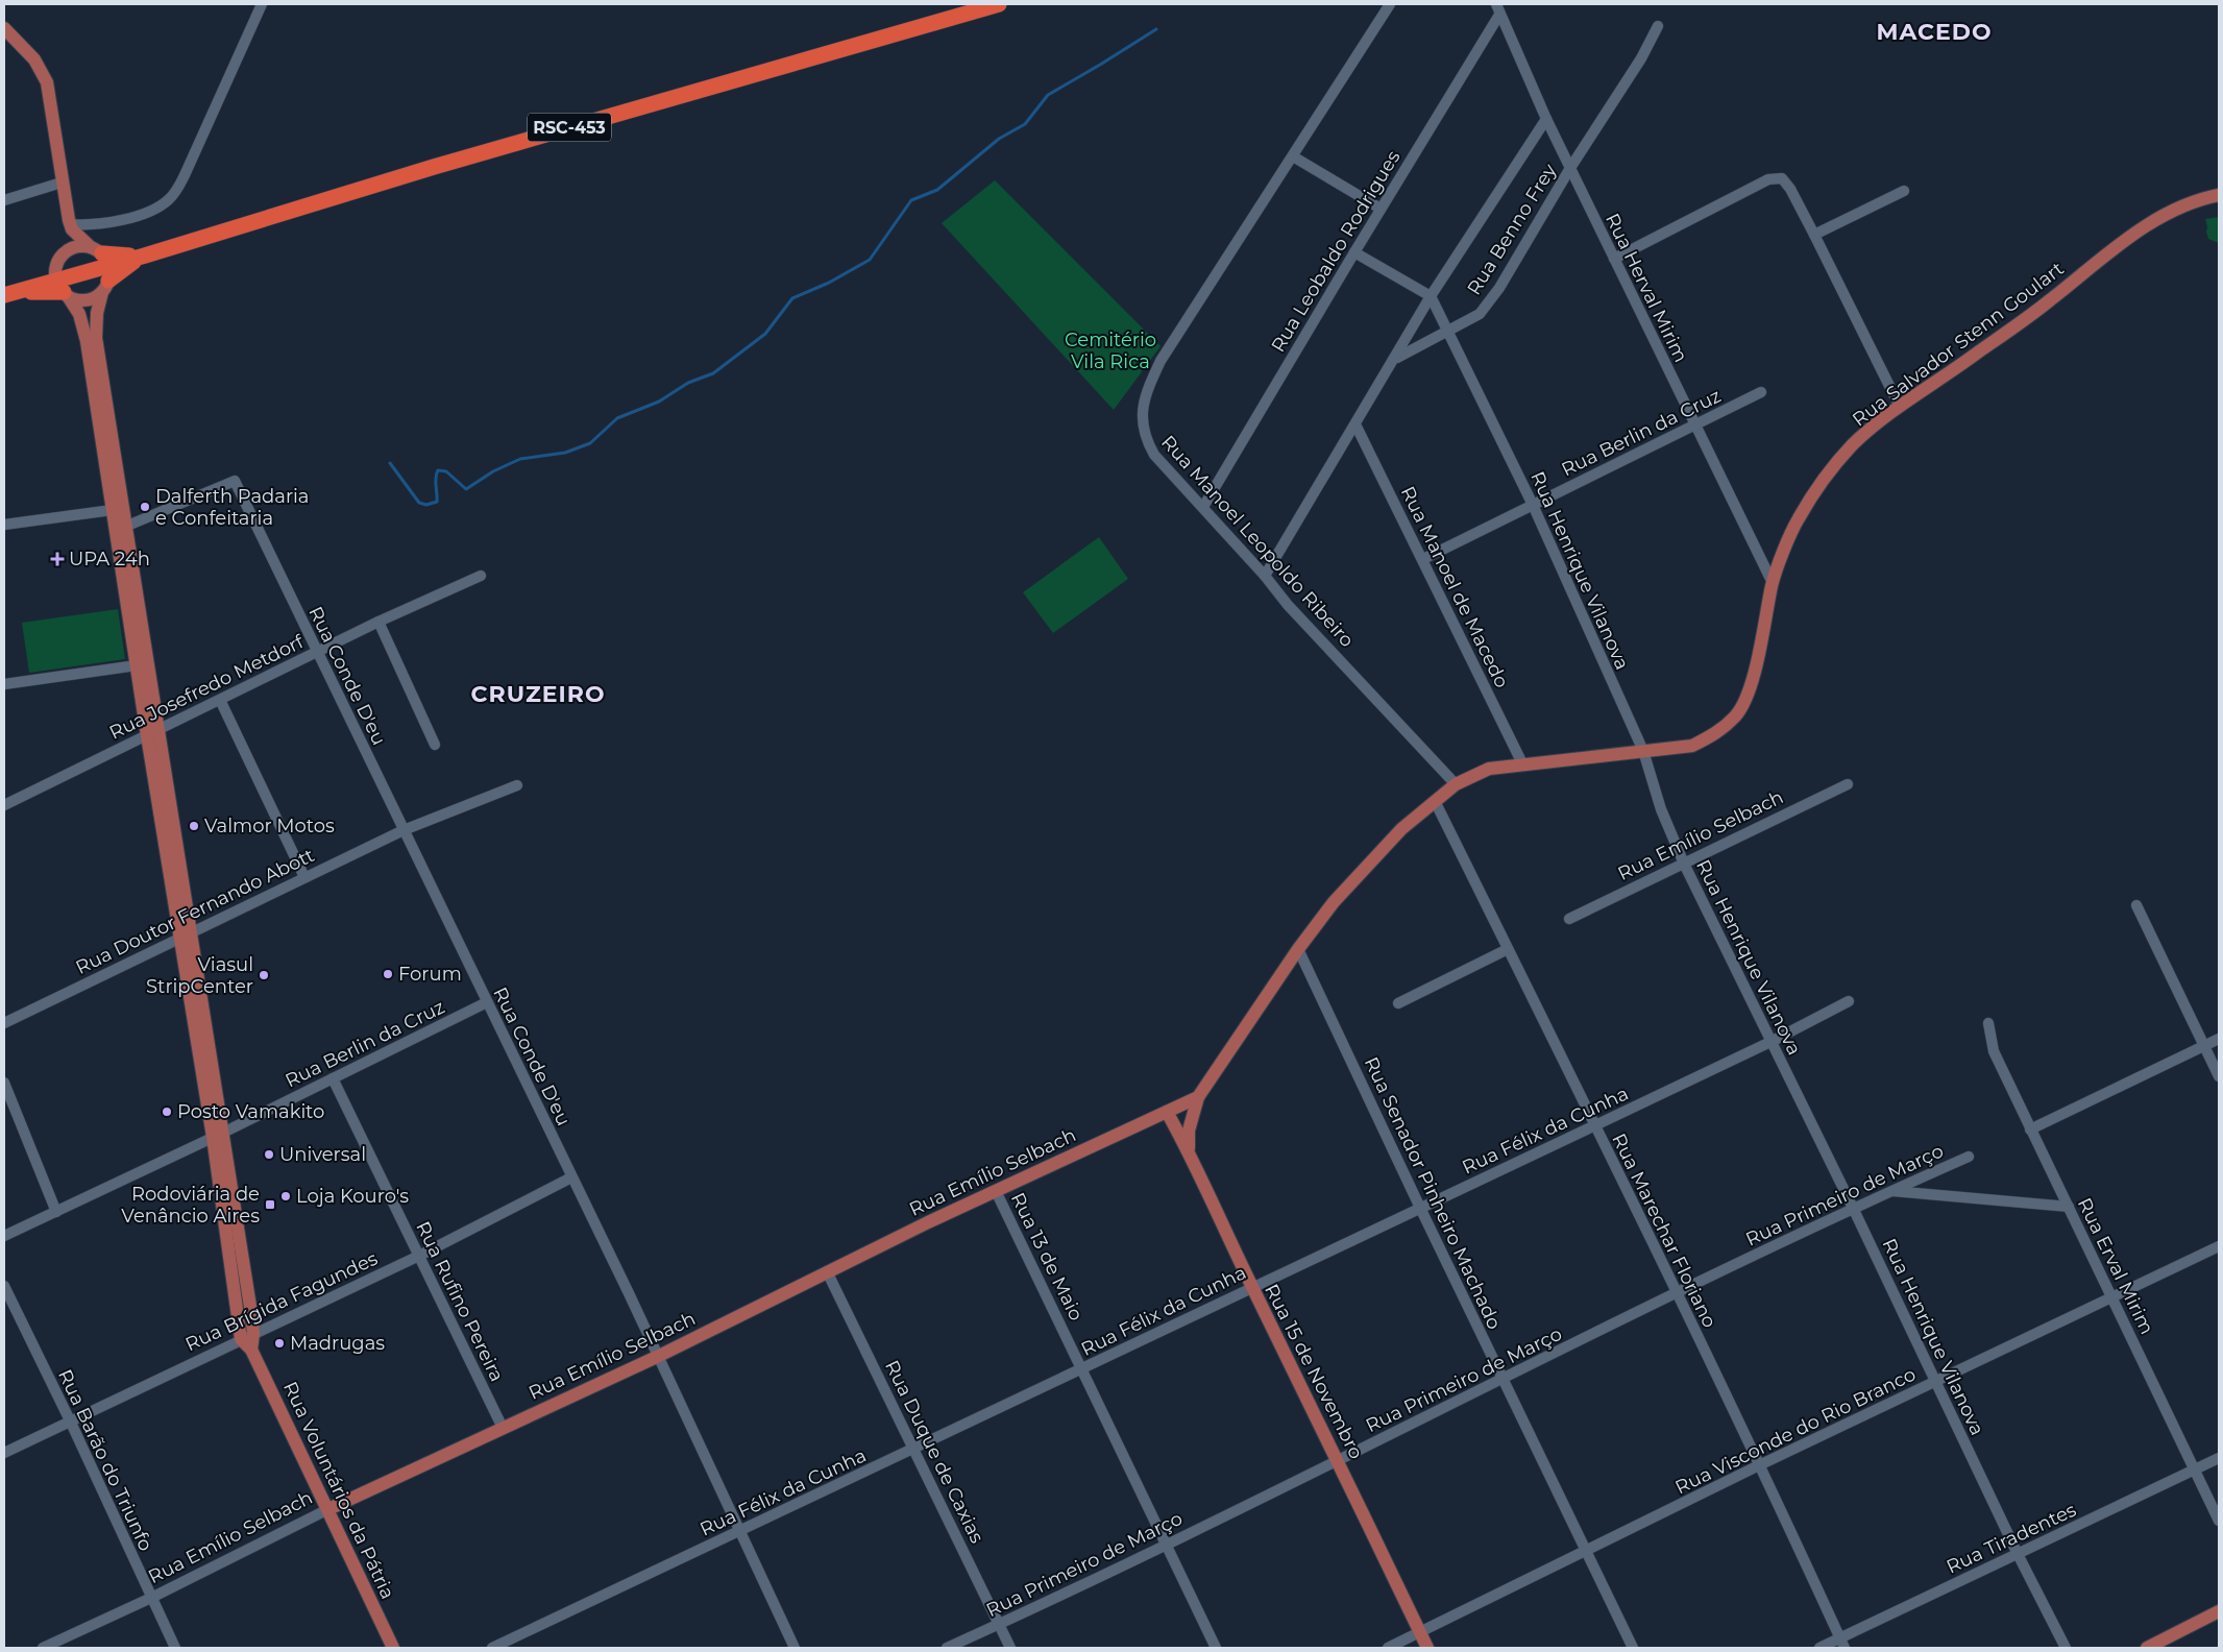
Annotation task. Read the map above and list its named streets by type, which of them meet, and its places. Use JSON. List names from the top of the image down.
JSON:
{
  "streets": {
    "highway": ["RSC-453"],
    "main road": [
      "Rua Salvador Stenn Goulart",
      "Rua Emílio Selbach",
      "Rua 15 de Novembro",
      "Rua Voluntários da Pátria"
    ],
    "street": [
      "Rua Benno Frey",
      "Rua Leobaldo Rodrigues",
      "Rua Herval Mirim",
      "Rua Berlin da Cruz",
      "Rua Manoel Leopoldo Ribeiro",
      "Rua Henrique Vilanova",
      "Rua Manoel de Macedo",
      "Rua Conde D'eu",
      "Rua Josefredo Metdorf",
      "Rua Doutor Fernando Abott",
      "Rua Félix da Cunha",
      "Rua Senador Pinheiro Machado",
      "Rua Primeiro de Março",
      "Rua Marechar Floriano",
      "Rua 13 de Maio",
      "Rua Erval Mirim",
      "Rua Brígida Fagundes",
      "Rua Rufino Pereira",
      "Rua Visconde do Rio Branco",
      "Rua Duque de Caxias",
      "Rua Barão do Triunfo",
      "Rua Tiradentes"
    ]
  },
  "crossings": [
    ["Rua Benno Frey", "Rua Herval Mirim"],
    ["Rua Benno Frey", "Rua Henrique Vilanova"],
    ["Rua Leobaldo Rodrigues", "Rua Herval Mirim"],
    ["Rua Leobaldo Rodrigues", "Rua Manoel Leopoldo Ribeiro"],
    ["Rua Herval Mirim", "Rua Salvador Stenn Goulart"],
    ["Rua Herval Mirim", "Rua Berlin da Cruz"],
    ["Rua Salvador Stenn Goulart", "Rua Manoel Leopoldo Ribeiro"],
    ["Rua Salvador Stenn Goulart", "Rua Henrique Vilanova"],
    ["Rua Salvador Stenn Goulart", "Rua Manoel de Macedo"],
    ["Rua Salvador Stenn Goulart", "Rua Emílio Selbach"],
    ["Rua Salvador Stenn Goulart", "Rua Senador Pinheiro Machado"],
    ["Rua Salvador Stenn Goulart", "Rua Marechar Floriano"],
    ["Rua Berlin da Cruz", "Rua Henrique Vilanova"],
    ["Rua Berlin da Cruz", "Rua Manoel de Macedo"],
    ["Rua Berlin da Cruz", "Rua Conde D'eu"],
    ["Rua Berlin da Cruz", "Rua Rufino Pereira"],
    ["Rua Henrique Vilanova", "Rua Emílio Selbach"],
    ["Rua Henrique Vilanova", "Rua Félix da Cunha"],
    ["Rua Henrique Vilanova", "Rua Primeiro de Março"],
    ["Rua Henrique Vilanova", "Rua Visconde do Rio Branco"],
    ["Rua Henrique Vilanova", "Rua Tiradentes"],
    ["Rua Conde D'eu", "Rua Josefredo Metdorf"],
    ["Rua Conde D'eu", "Rua Emílio Selbach"],
    ["Rua Conde D'eu", "Rua Doutor Fernando Abott"],
    ["Rua Conde D'eu", "Rua Félix da Cunha"],
    ["Rua Conde D'eu", "Rua Brígida Fagundes"],
    ["Rua Emílio Selbach", "Rua 13 de Maio"],
    ["Rua Emílio Selbach", "Rua Rufino Pereira"],
    ["Rua Emílio Selbach", "Rua 15 de Novembro"],
    ["Rua Emílio Selbach", "Rua Duque de Caxias"],
    ["Rua Emílio Selbach", "Rua Barão do Triunfo"],
    ["Rua Emílio Selbach", "Rua Voluntários da Pátria"],
    ["Rua Félix da Cunha", "Rua Senador Pinheiro Machado"],
    ["Rua Félix da Cunha", "Rua Marechar Floriano"],
    ["Rua Félix da Cunha", "Rua 13 de Maio"],
    ["Rua Félix da Cunha", "Rua 15 de Novembro"],
    ["Rua Félix da Cunha", "Rua Duque de Caxias"],
    ["Rua Senador Pinheiro Machado", "Rua Primeiro de Março"],
    ["Rua Senador Pinheiro Machado", "Rua Visconde do Rio Branco"],
    ["Rua Primeiro de Março", "Rua Marechar Floriano"],
    ["Rua Primeiro de Março", "Rua 13 de Maio"],
    ["Rua Primeiro de Março", "Rua 15 de Novembro"],
    ["Rua Primeiro de Março", "Rua Duque de Caxias"],
    ["Rua Marechar Floriano", "Rua Visconde do Rio Branco"],
    ["Rua Marechar Floriano", "Rua Tiradentes"],
    ["Rua Erval Mirim", "Rua Visconde do Rio Branco"],
    ["Rua Erval Mirim", "Rua Tiradentes"],
    ["Rua Brígida Fagundes", "Rua Rufino Pereira"],
    ["Rua Brígida Fagundes", "Rua Barão do Triunfo"],
    ["Rua Brígida Fagundes", "Rua Voluntários da Pátria"],
    ["Rua 15 de Novembro", "Rua Visconde do Rio Branco"]
  ],
  "districts": ["MACEDO", "CRUZEIRO"],
  "parks": ["Cemitério Vila Rica"],
  "places": {
    "other": [
      "Dalferth Padaria e Confeitaria",
      "Valmor Motos",
      "Forum",
      "Viasul StripCenter",
      "Posto Vamakito",
      "Universal",
      "Loja Kouro's",
      "Madrugas"
    ],
    "health": ["UPA 24h"],
    "transit": ["Rodoviária de Venâncio Aires"]
  }
}
